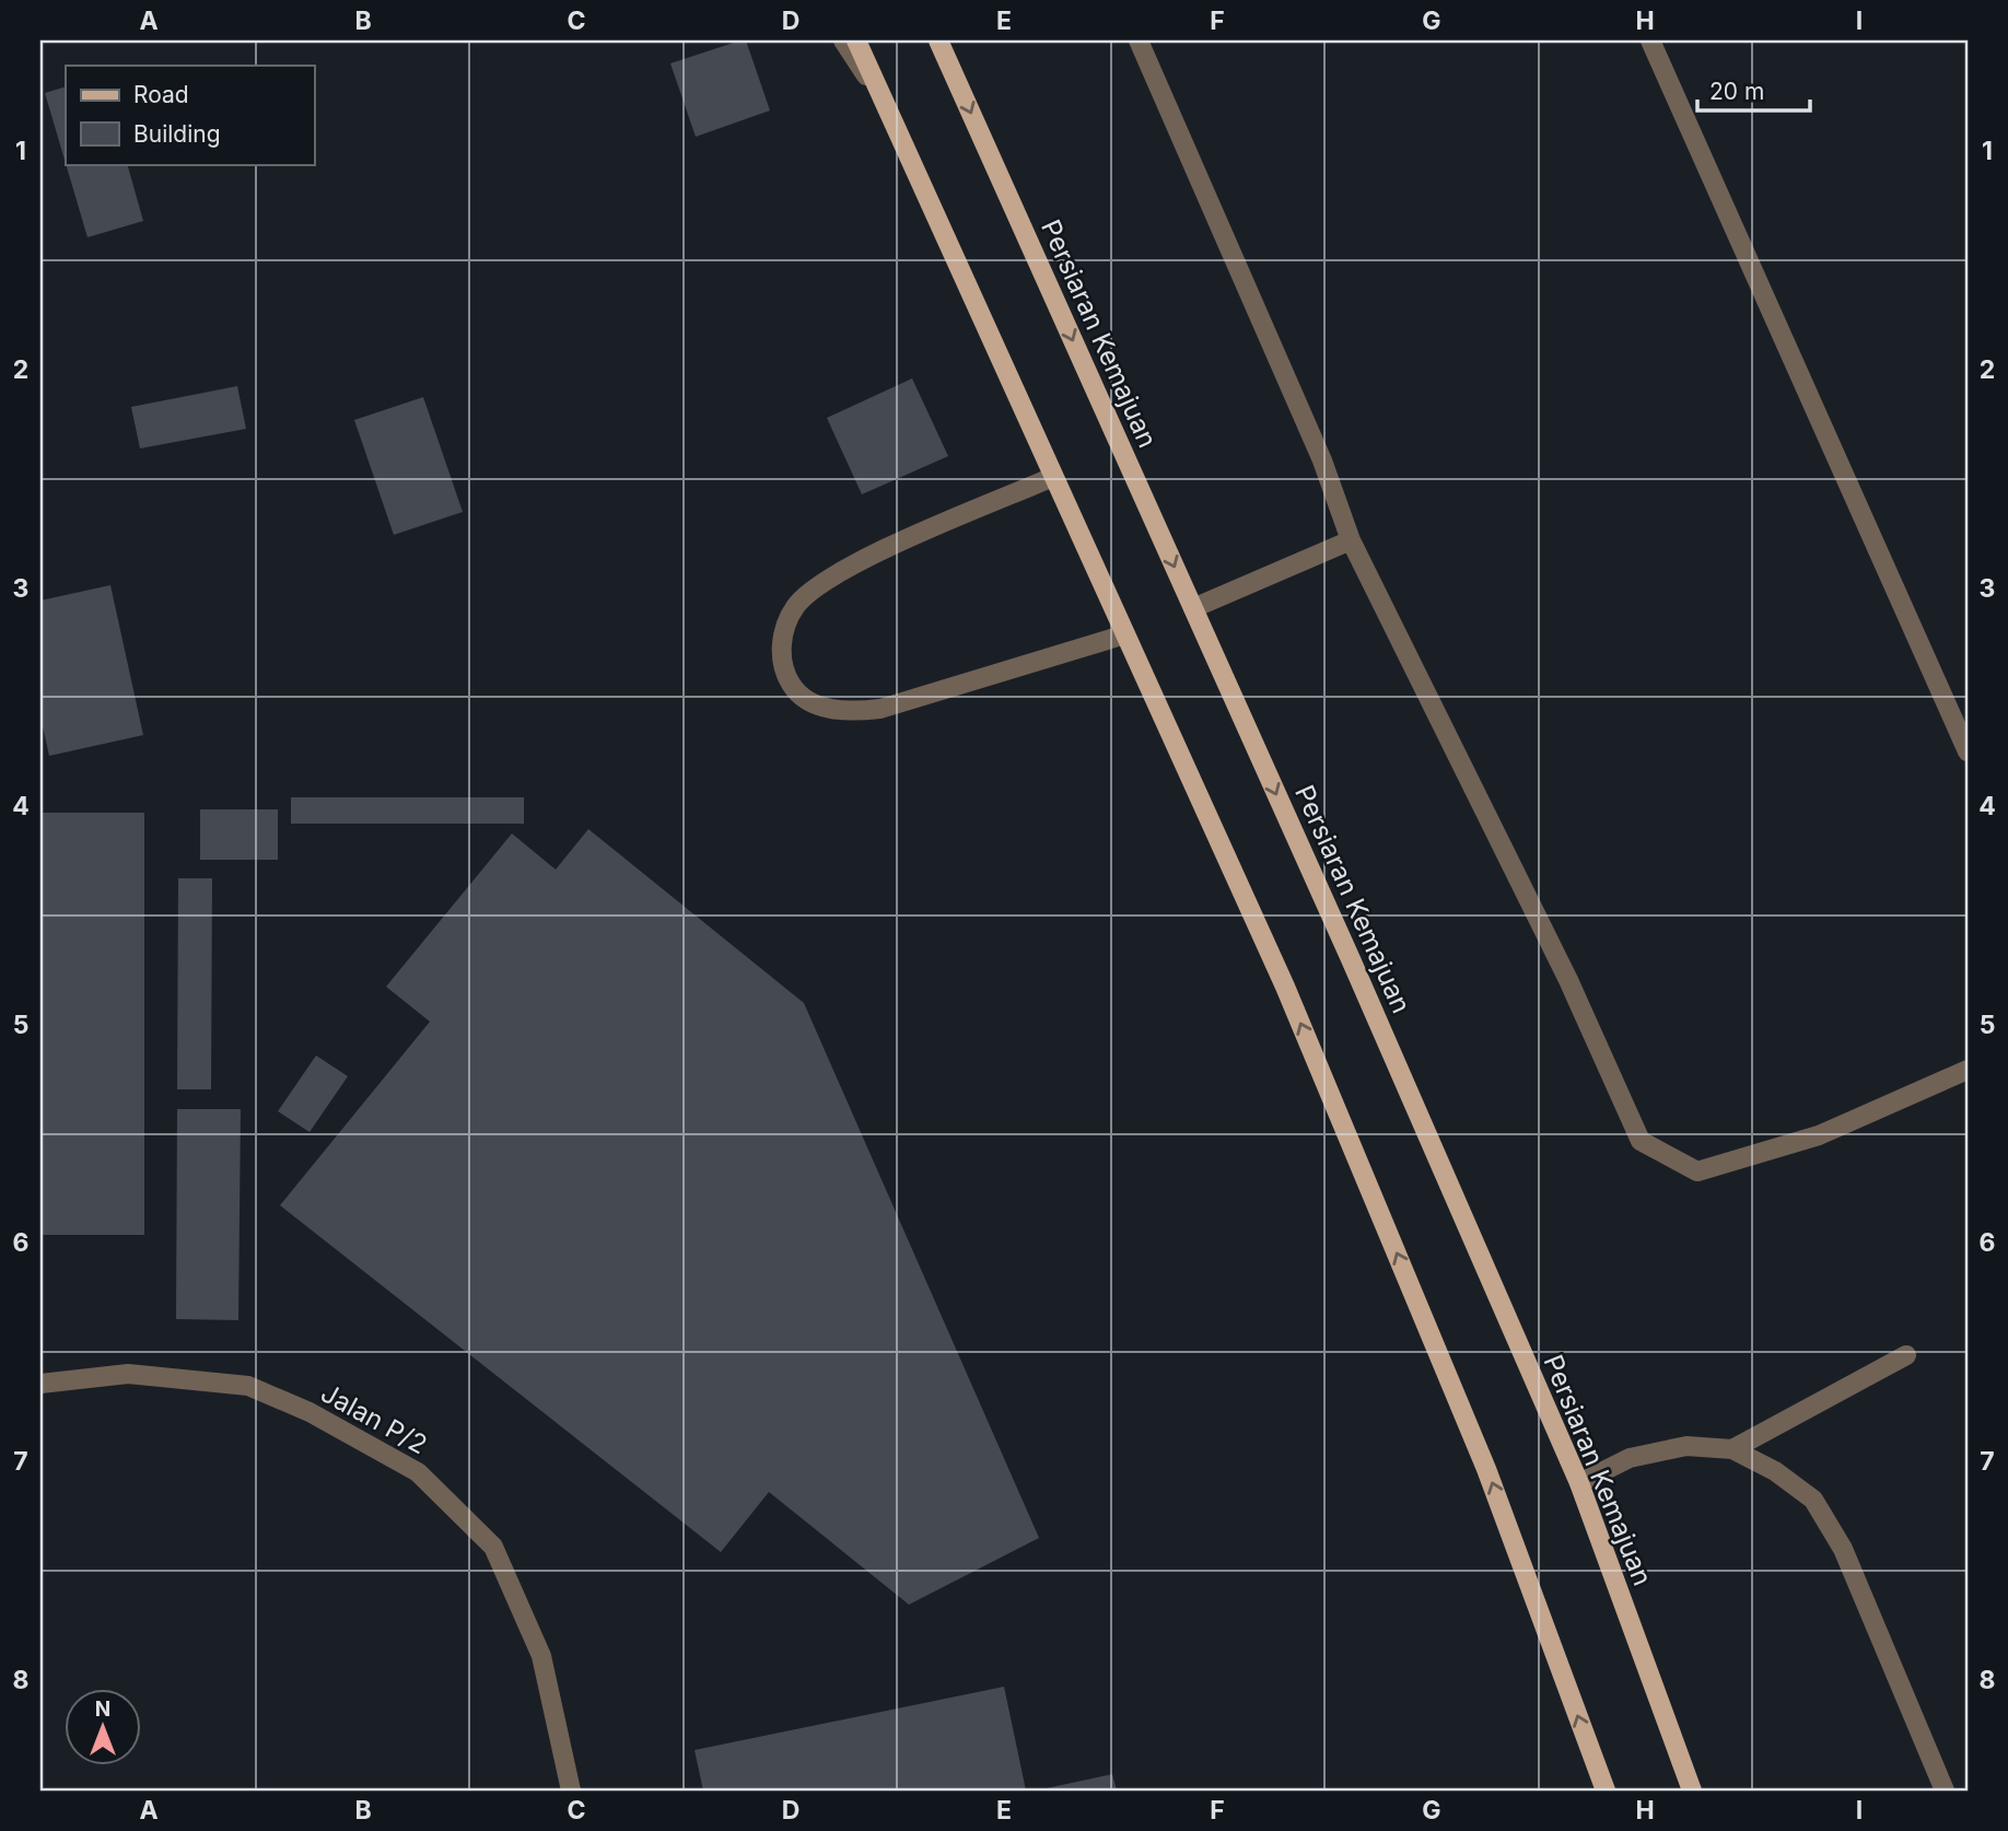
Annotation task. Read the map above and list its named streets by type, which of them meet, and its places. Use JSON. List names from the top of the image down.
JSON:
{
  "streets": {
    "main road": ["Persiaran Kemajuan"],
    "street": ["Jalan P/2"]
  },
  "legend": ["Road", "Building"],
  "scale_bar": "20 m",
  "north": "top",
  "grid": {
    "columns": [
      "A",
      "B",
      "C",
      "D",
      "E",
      "F",
      "G",
      "H",
      "I"
    ],
    "rows": [
      "1",
      "2",
      "3",
      "4",
      "5",
      "6",
      "7",
      "8"
    ]
  }
}
